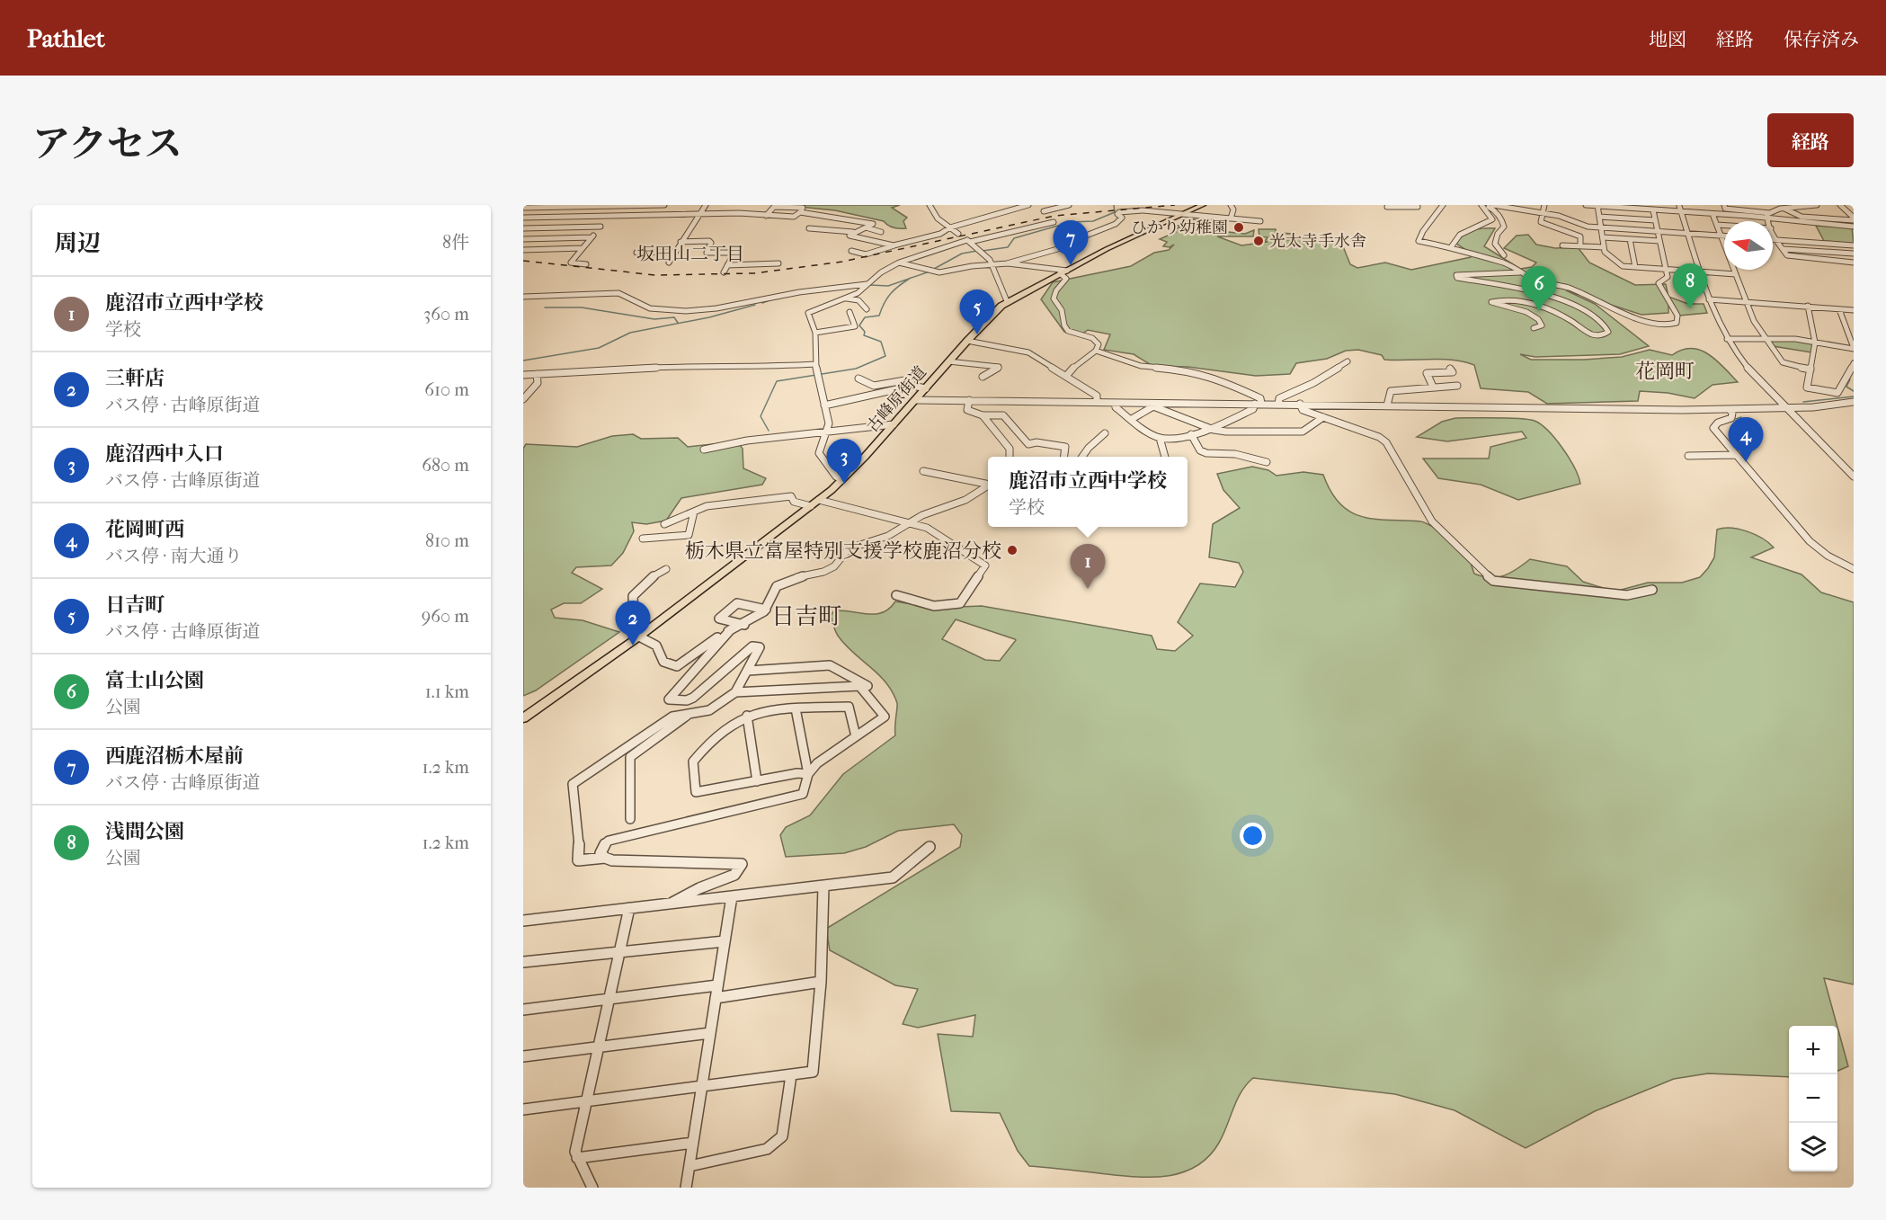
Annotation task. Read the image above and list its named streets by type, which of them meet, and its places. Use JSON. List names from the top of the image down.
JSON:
{
  "streets": {
    "main road": ["古峰原街道"]
  },
  "districts": ["坂田山二丁目", "花岡町", "日吉町"],
  "places": ["ひかり幼稚園", "光太寺手水舎", "栃木県立富屋特別支援学校鹿沼分校"],
  "north": "left",
  "page": {
    "header": "Pathlet",
    "nav": ["地図", "経路", "保存済み"],
    "title": "アクセス",
    "buttons": "経路",
    "heading": ["周辺", "8件"],
    "pins": [
      "7",
      "8",
      "6",
      "5",
      "4",
      "3",
      "1",
      "2"
    ],
    "list": [
      {
        "mark": "1",
        "name": "鹿沼市立西中学校",
        "note": "学校",
        "value": "360 m"
      },
      {
        "mark": "2",
        "name": "三軒店",
        "note": "バス停 · 古峰原街道",
        "value": "610 m"
      },
      {
        "mark": "3",
        "name": "鹿沼西中入口",
        "note": "バス停 · 古峰原街道",
        "value": "680 m"
      },
      {
        "mark": "4",
        "name": "花岡町西",
        "note": "バス停 · 南大通り",
        "value": "810 m"
      },
      {
        "mark": "5",
        "name": "日吉町",
        "note": "バス停 · 古峰原街道",
        "value": "960 m"
      },
      {
        "mark": "6",
        "name": "富士山公園",
        "note": "公園",
        "value": "1.1 km"
      },
      {
        "mark": "7",
        "name": "西鹿沼栃木屋前",
        "note": "バス停 · 古峰原街道",
        "value": "1.2 km"
      },
      {
        "mark": "8",
        "name": "浅間公園",
        "note": "公園",
        "value": "1.2 km"
      }
    ],
    "popup": ["鹿沼市立西中学校", "学校"],
    "map_buttons": ["+", "−"]
  }
}
